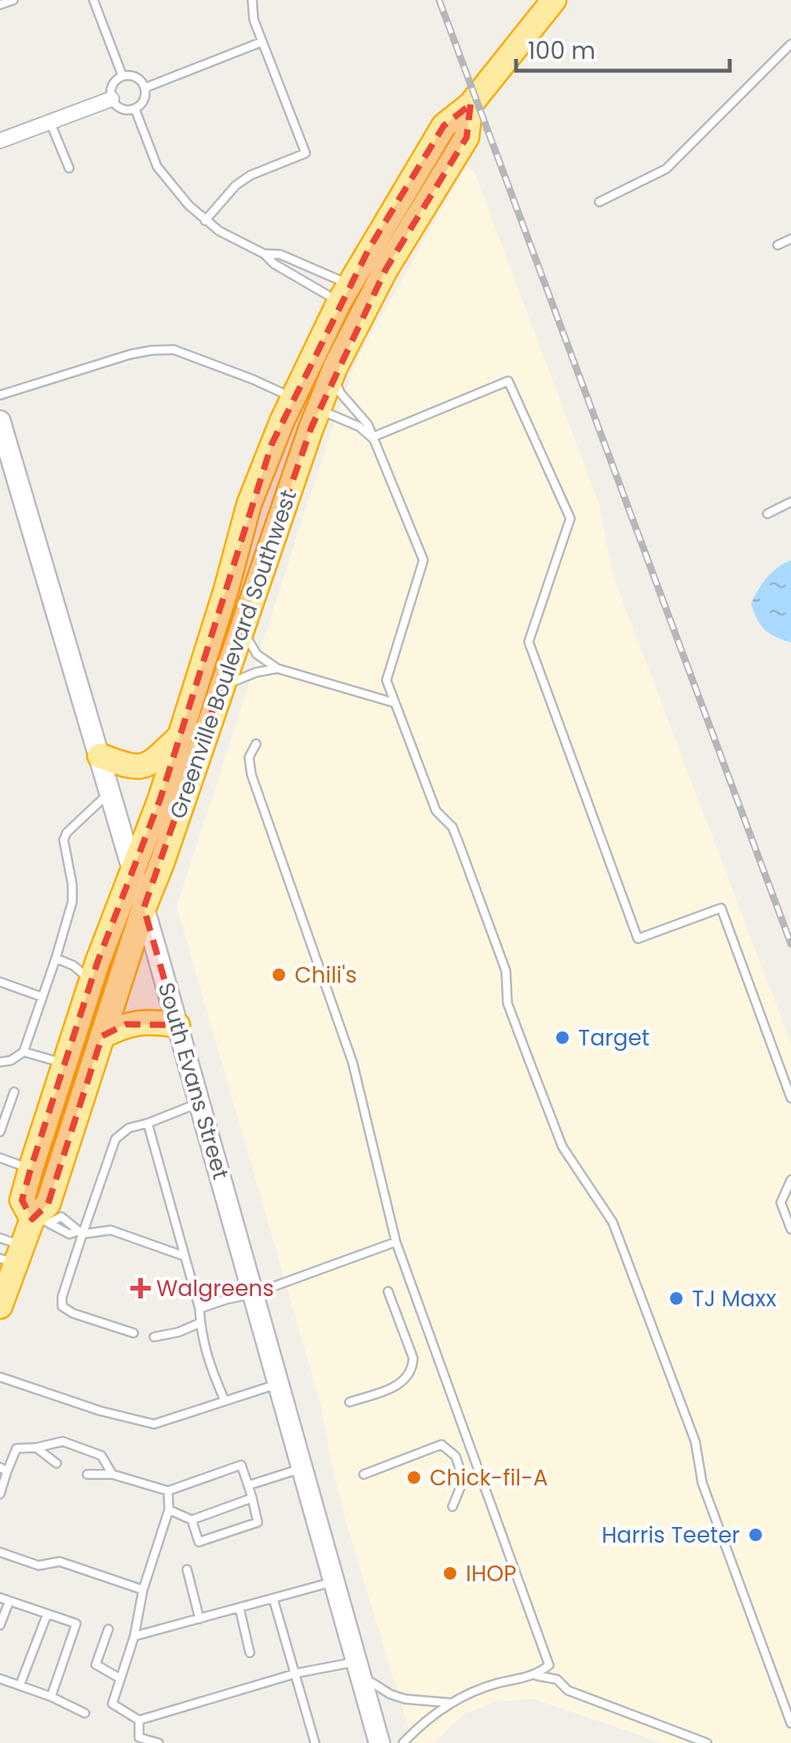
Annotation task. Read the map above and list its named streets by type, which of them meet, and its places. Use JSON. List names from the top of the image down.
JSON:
{
  "streets": {
    "highway": ["Greenville Boulevard Southwest"],
    "main road": ["South Evans Street"]
  },
  "crossings": [
    ["Greenville Boulevard Southwest", "South Evans Street"]
  ],
  "places": {
    "other": [
      "Chili's",
      "Target",
      "TJ Maxx",
      "Chick-fil-A",
      "Harris Teeter",
      "IHOP"
    ],
    "health": ["Walgreens"]
  },
  "scale_bar": "100 m"
}
